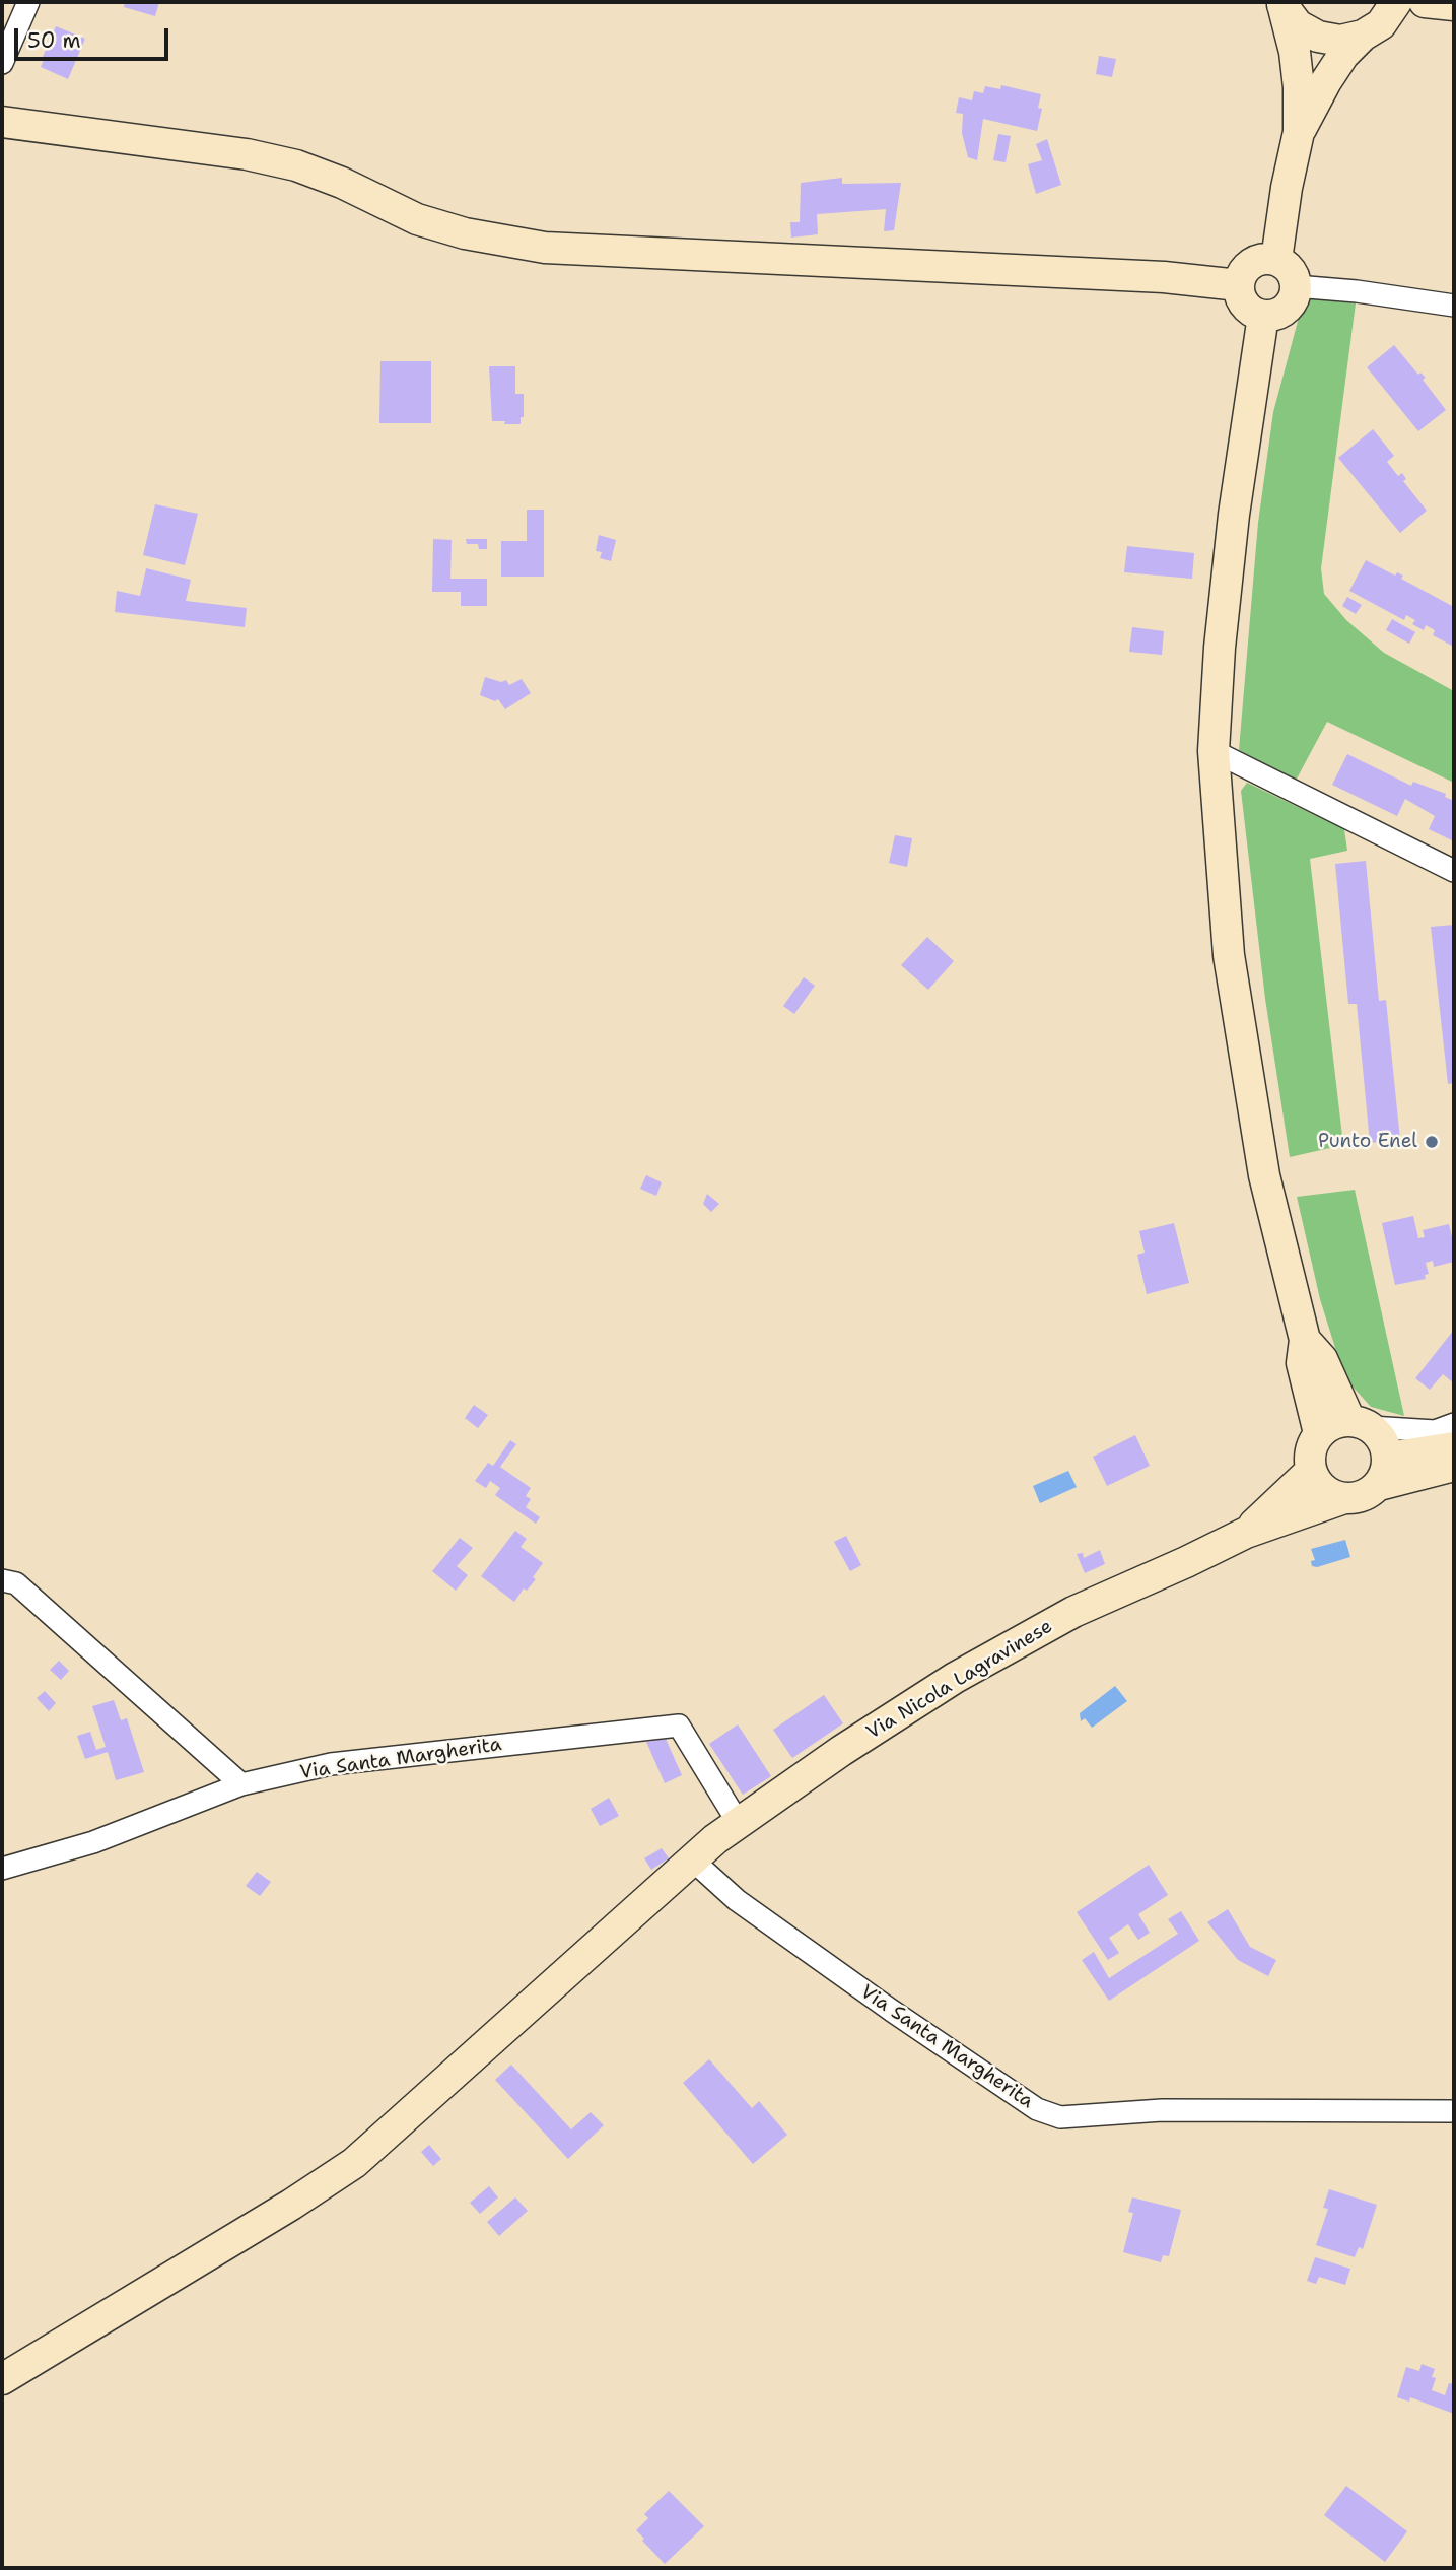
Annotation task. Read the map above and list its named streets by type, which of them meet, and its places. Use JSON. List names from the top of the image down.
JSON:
{
  "streets": {
    "street": ["Via Nicola Lagravinese", "Via Santa Margherita"]
  },
  "crossings": [
    ["Via Nicola Lagravinese", "Via Santa Margherita"]
  ],
  "places": ["Punto Enel"],
  "scale_bar": "50 m"
}
